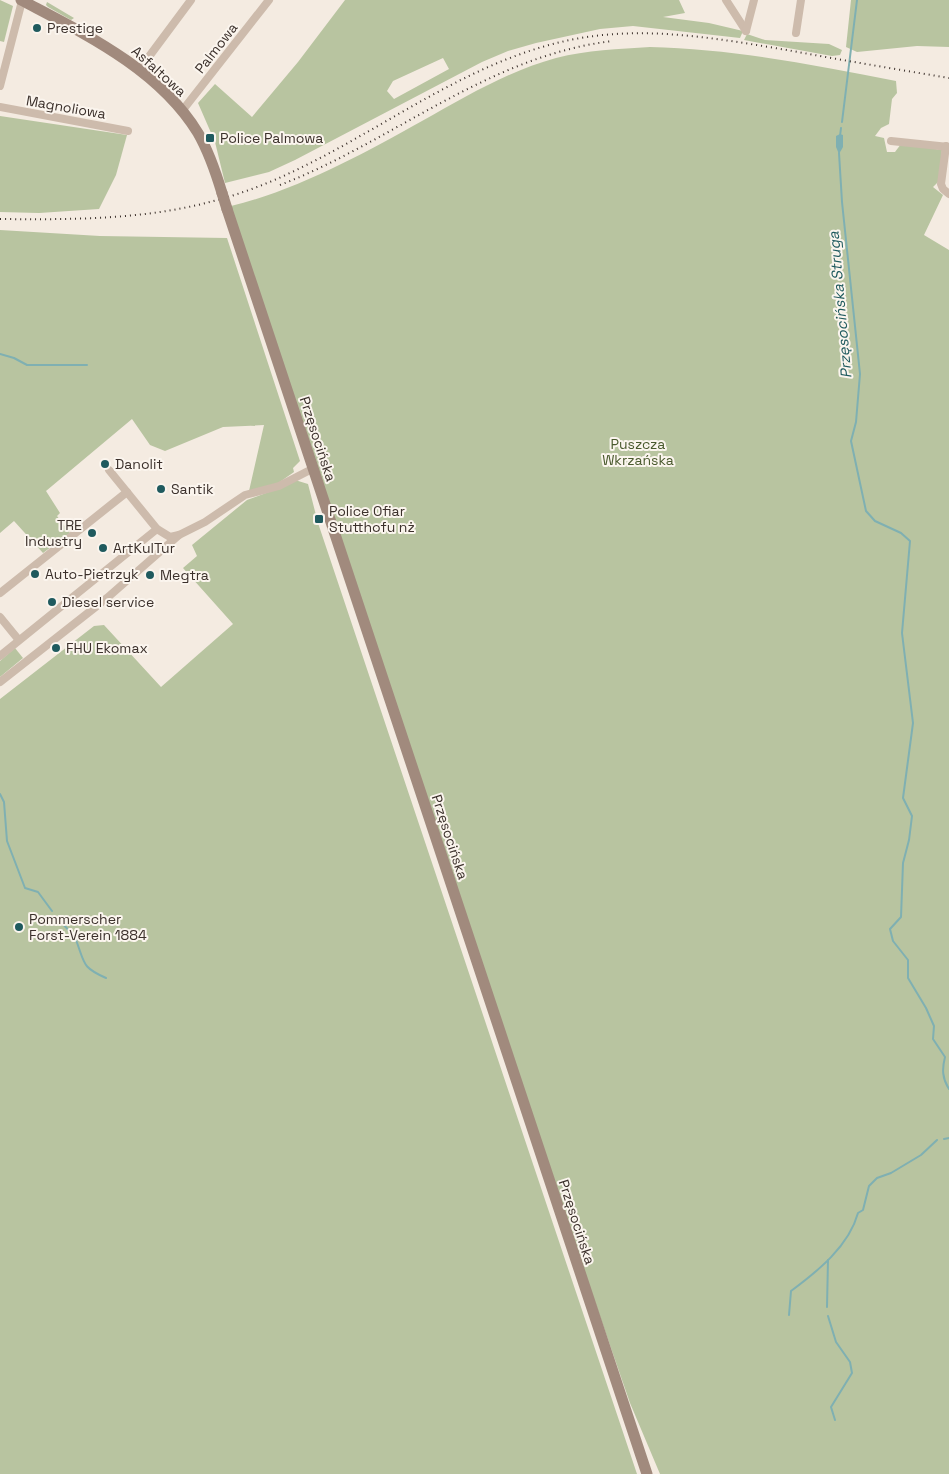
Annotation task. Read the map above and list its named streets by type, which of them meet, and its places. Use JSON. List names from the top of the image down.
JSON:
{
  "streets": {
    "street": [
      "Palmowa",
      "Asfaltowa",
      "Magnoliowa",
      "Przęsocińska"
    ]
  },
  "crossings": [
    ["Palmowa", "Asfaltowa"],
    ["Asfaltowa", "Przęsocińska"]
  ],
  "water": ["Przęsocińska Struga"],
  "parks": ["Puszcza Wkrzańska"],
  "places": {
    "other": [
      "Prestige",
      "Danolit",
      "Santik",
      "TRE Industry",
      "ArtKulTur",
      "Auto-Pietrzyk",
      "Megtra",
      "Diesel service",
      "FHU Ekomax",
      "Pommerscher Forst-Verein 1884"
    ],
    "transit": ["Police Palmowa", "Police Ofiar Stutthofu nż"]
  }
}
